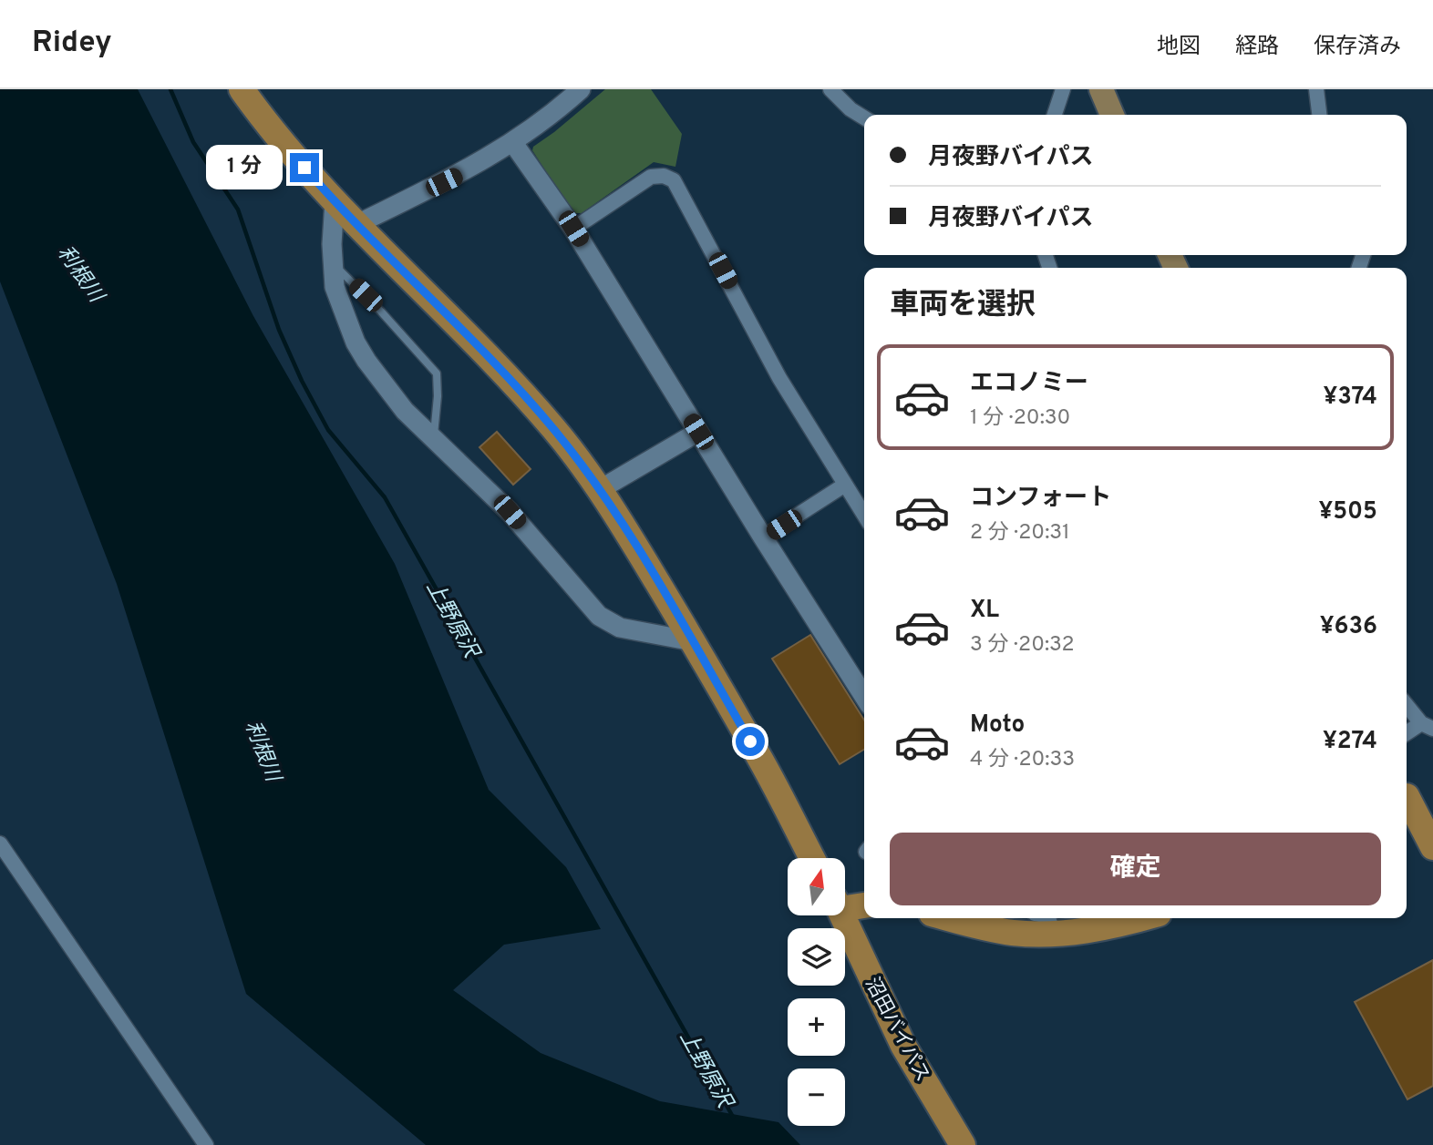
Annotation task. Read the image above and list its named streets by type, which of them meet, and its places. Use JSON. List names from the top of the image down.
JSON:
{
  "streets": {
    "highway": ["沼田バイパス"]
  },
  "water": ["利根川", "上野原沢"],
  "north": "top",
  "page": {
    "header": "Ridey",
    "nav": ["地図", "経路", "保存済み"],
    "banner": ["月夜野バイパス", "月夜野バイパス"],
    "bubble": "1 分",
    "heading": "車両を選択",
    "list": [
      {
        "name": "エコノミー",
        "note": "1 分 · 20:30",
        "value": "¥374"
      },
      {
        "name": "コンフォート",
        "note": "2 分 · 20:31",
        "value": "¥505"
      },
      {
        "name": "XL",
        "note": "3 分 · 20:32",
        "value": "¥636"
      },
      {
        "name": "Moto",
        "note": "4 分 · 20:33",
        "value": "¥274"
      }
    ],
    "buttons": "確定",
    "map_buttons": ["+", "−"]
  }
}
